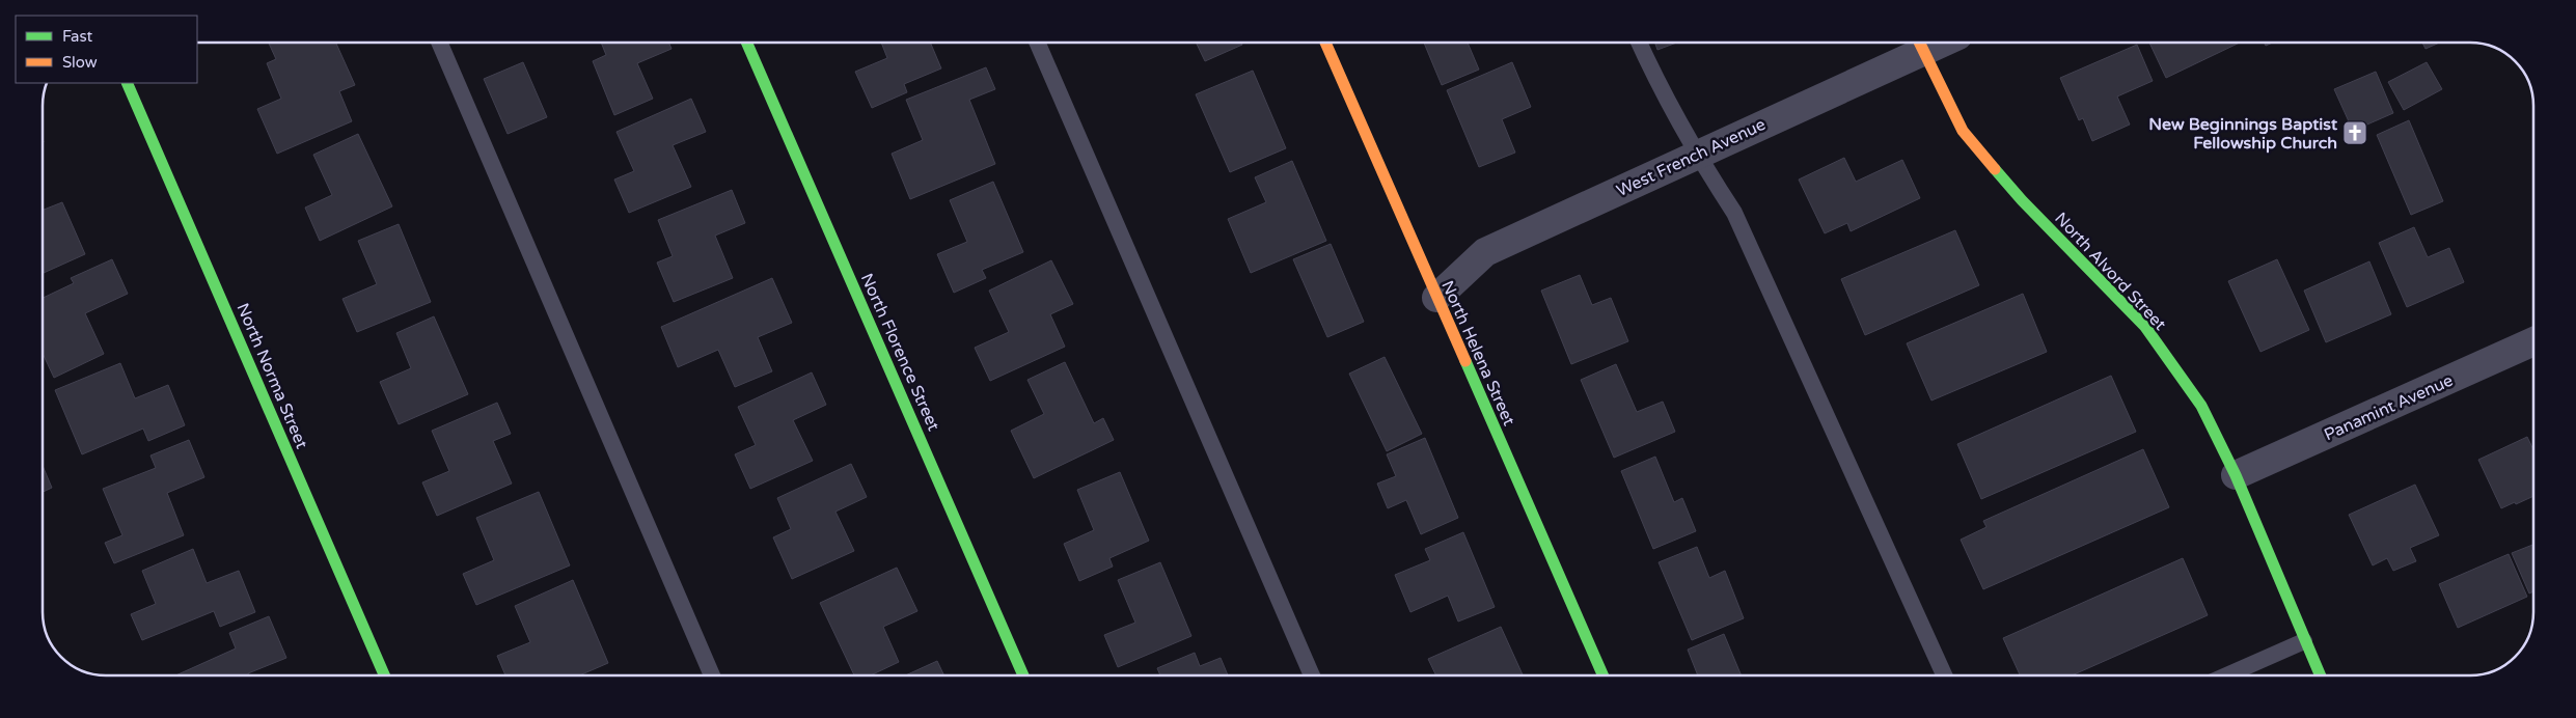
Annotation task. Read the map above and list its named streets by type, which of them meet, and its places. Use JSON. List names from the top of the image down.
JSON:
{
  "streets": {
    "street": [
      "West French Avenue",
      "North Alvord Street",
      "North Florence Street",
      "North Helena Street",
      "North Norma Street",
      "Panamint Avenue"
    ]
  },
  "crossings": [
    ["West French Avenue", "North Alvord Street"],
    ["West French Avenue", "North Helena Street"],
    ["North Alvord Street", "Panamint Avenue"]
  ],
  "places": {
    "church": ["New Beginnings Baptist Fellowship Church"]
  },
  "legend": ["Fast", "Slow"]
}
